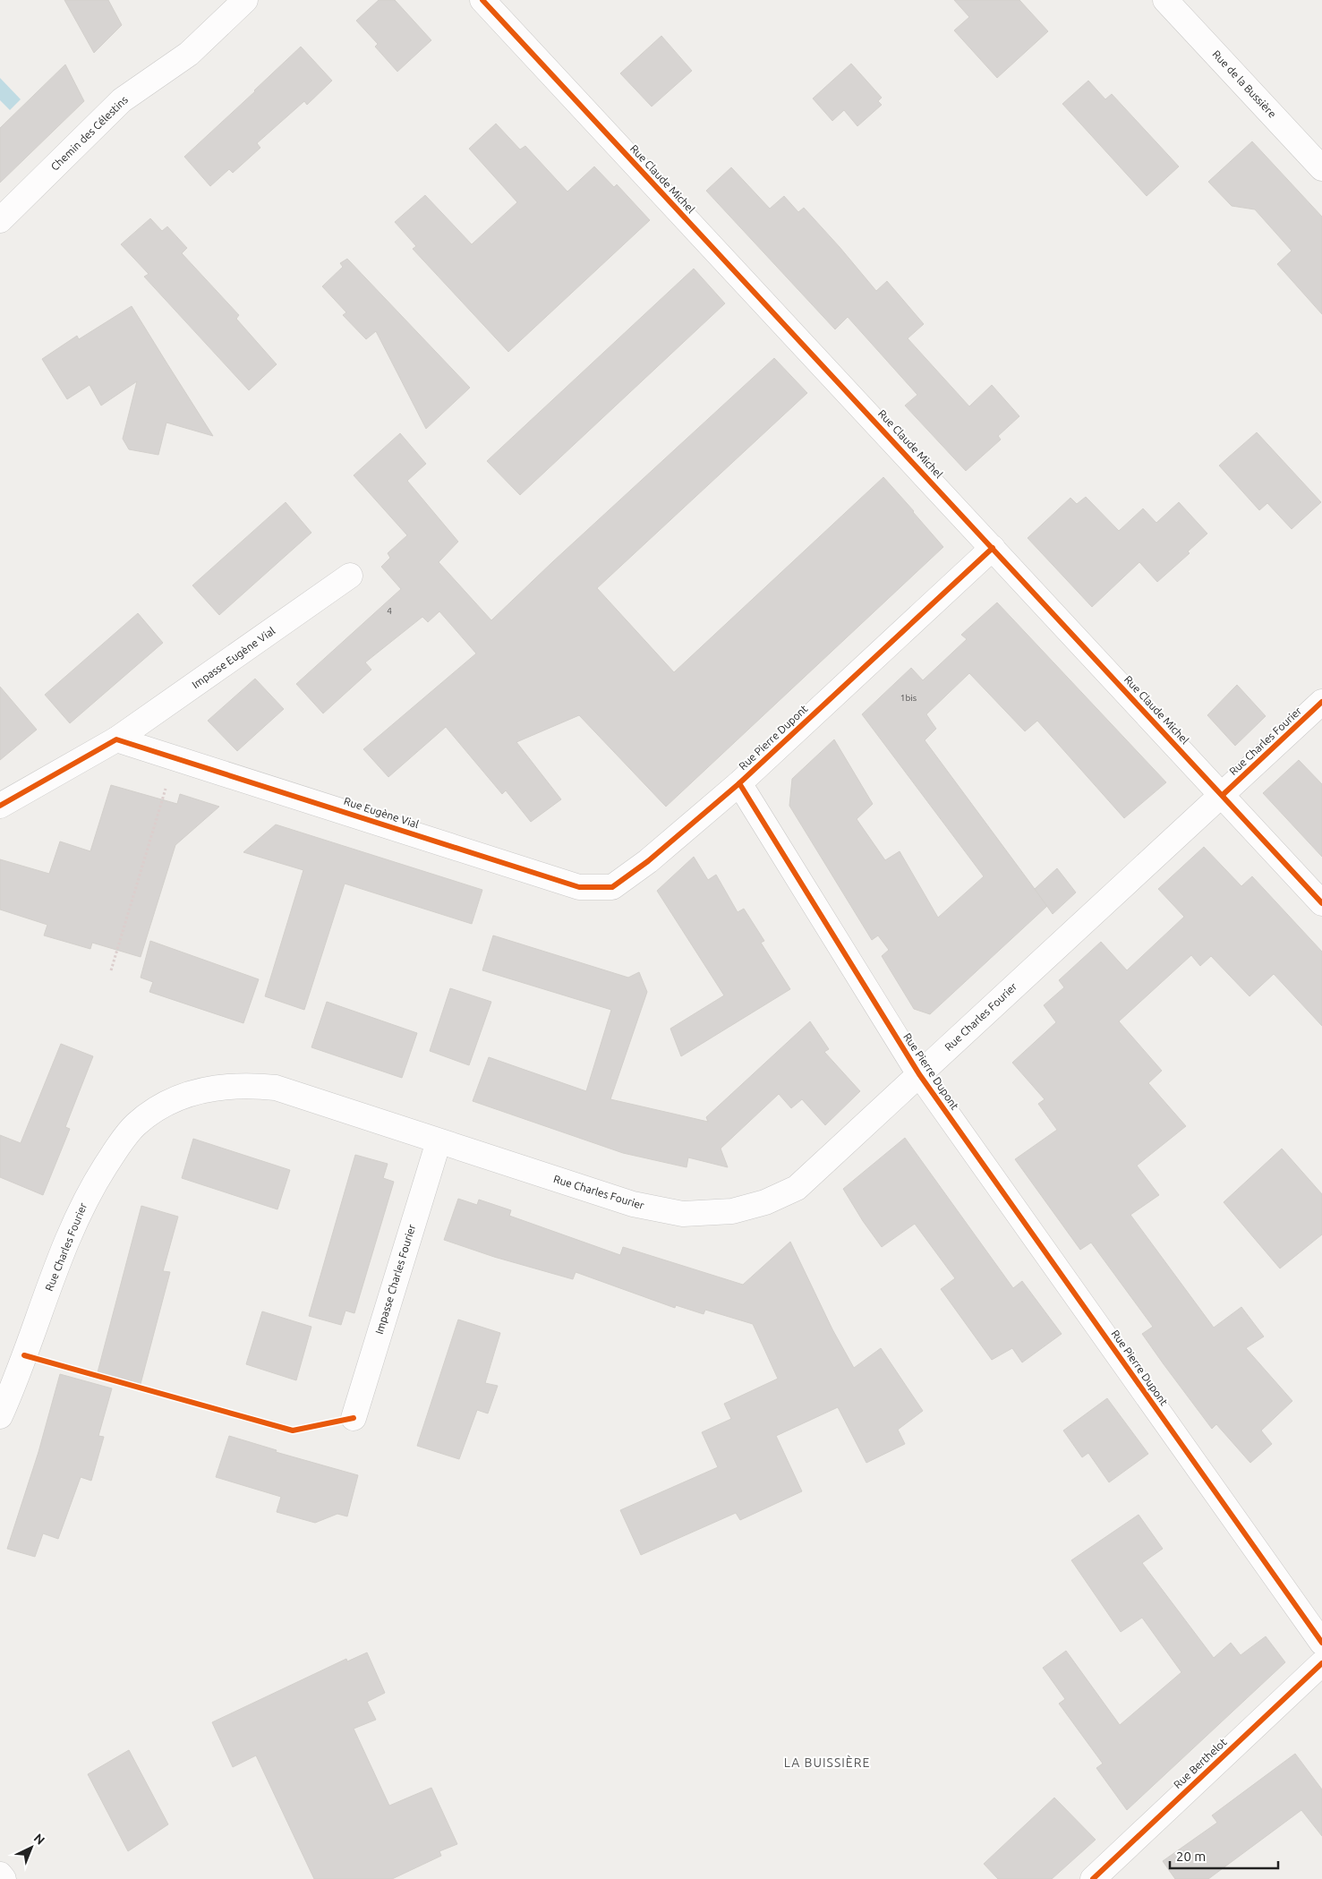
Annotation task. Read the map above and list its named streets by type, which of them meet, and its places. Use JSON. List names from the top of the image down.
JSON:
{
  "streets": {
    "street": [
      "Rue de la Bussière",
      "Chemin des Célestins",
      "Rue Claude Michel",
      "Impasse Eugène Vial",
      "Rue Pierre Dupont",
      "Rue Charles Fourier",
      "Rue Eugène Vial",
      "Impasse Charles Fourier",
      "Rue Berthelot"
    ]
  },
  "crossings": [
    ["Rue Claude Michel", "Rue Pierre Dupont"],
    ["Rue Claude Michel", "Rue Charles Fourier"],
    ["Impasse Eugène Vial", "Rue Eugène Vial"],
    ["Rue Pierre Dupont", "Rue Charles Fourier"],
    ["Rue Pierre Dupont", "Rue Eugène Vial"],
    ["Rue Charles Fourier", "Impasse Charles Fourier"]
  ],
  "districts": ["LA BUISSIÈRE"],
  "house_numbers": ["4", "1bis"],
  "scale_bar": "20 m",
  "north": "top right"
}
